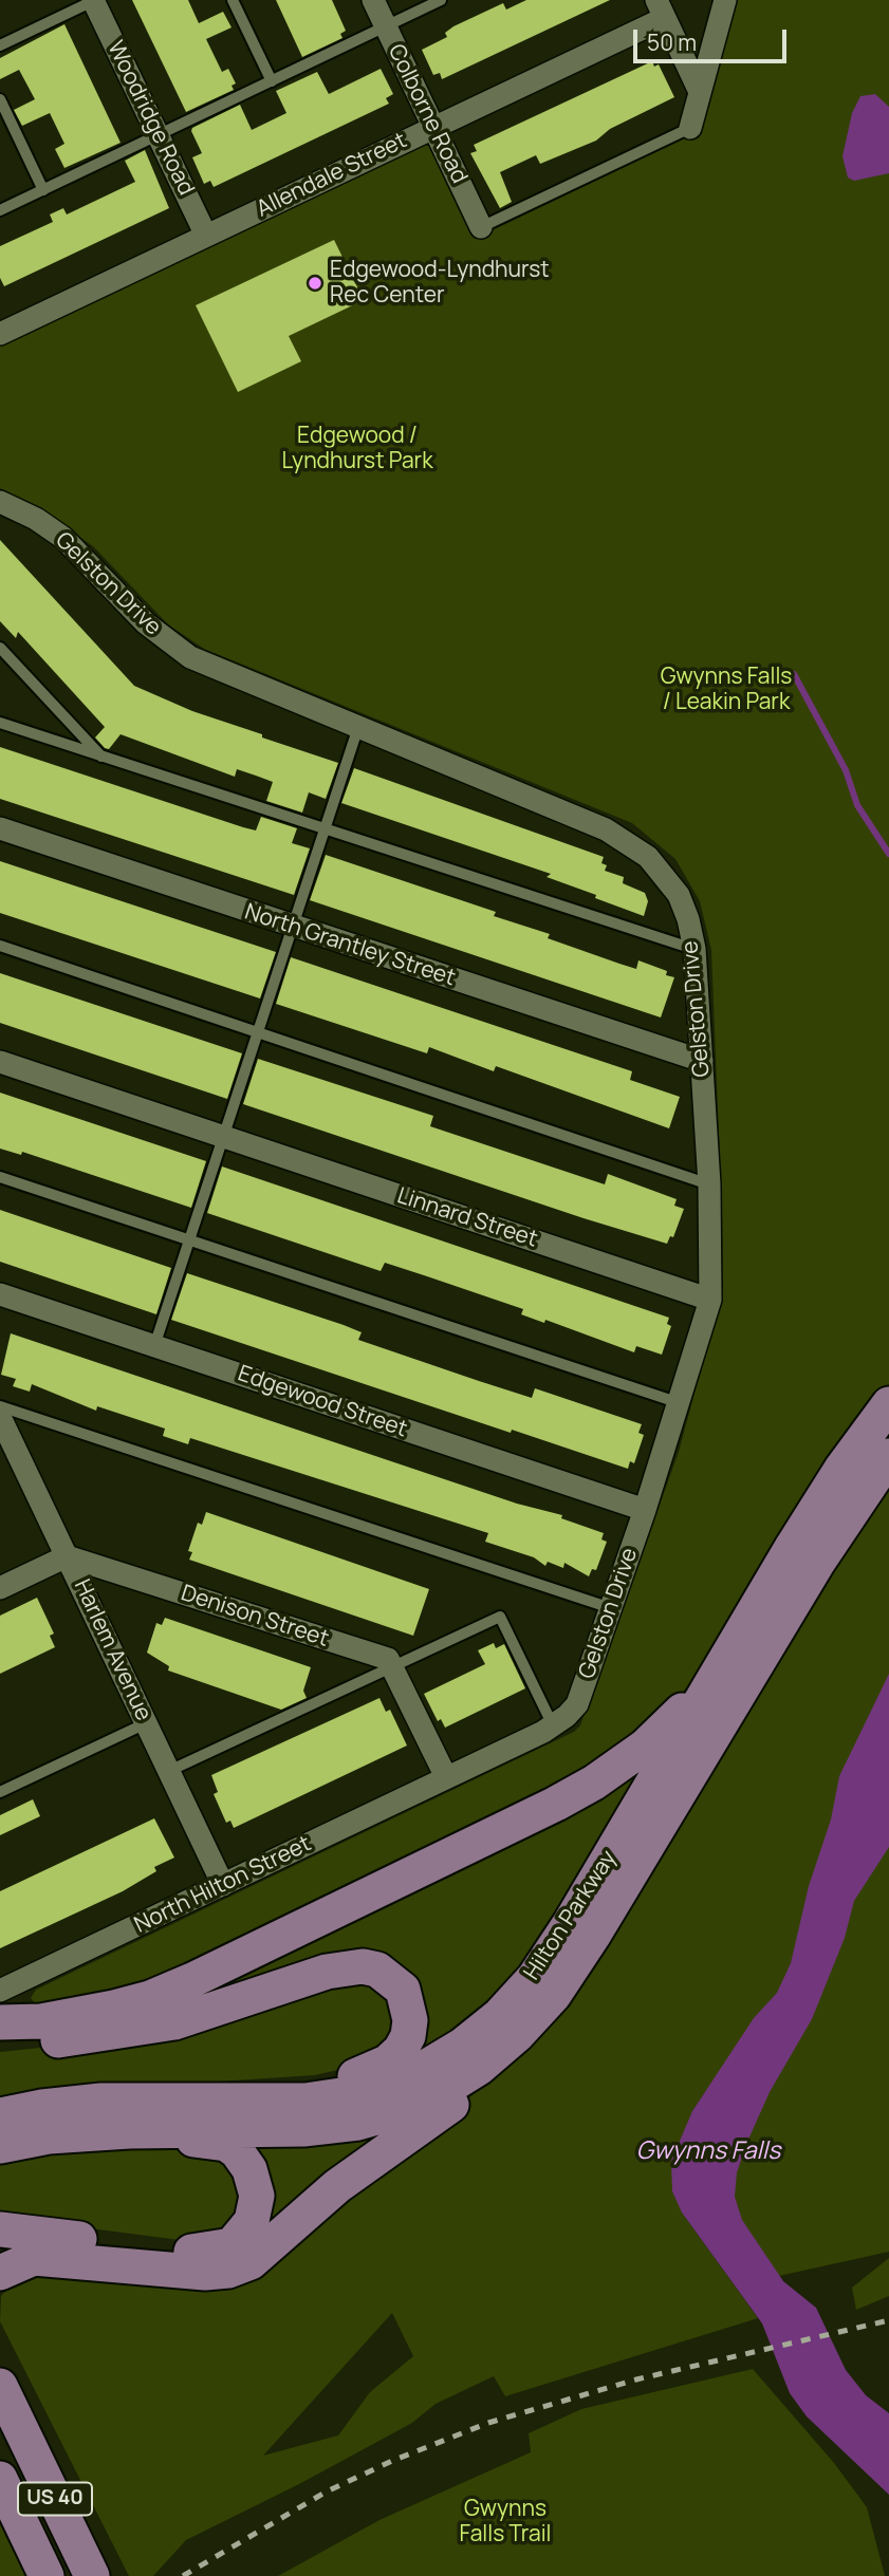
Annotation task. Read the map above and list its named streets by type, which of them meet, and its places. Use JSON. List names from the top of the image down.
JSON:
{
  "streets": {
    "main road": ["Hilton Parkway", "US 40"],
    "street": [
      "Colborne Road",
      "Woodridge Road",
      "Allendale Street",
      "Gelston Drive",
      "North Grantley Street",
      "Linnard Street",
      "Edgewood Street",
      "Denison Street",
      "Harlem Avenue",
      "North Hilton Street"
    ]
  },
  "crossings": [
    ["Colborne Road", "Allendale Street"],
    ["Woodridge Road", "Allendale Street"],
    ["Gelston Drive", "North Grantley Street"],
    ["Gelston Drive", "Linnard Street"],
    ["Gelston Drive", "Edgewood Street"],
    ["Gelston Drive", "North Hilton Street"],
    ["Denison Street", "Harlem Avenue"],
    ["Harlem Avenue", "North Hilton Street"]
  ],
  "water": ["Gwynns Falls"],
  "parks": ["Edgewood / Lyndhurst Park", "Gwynns Falls / Leakin Park", "Gwynns Falls Trail"],
  "places": ["Edgewood-Lyndhurst Rec Center"],
  "scale_bar": "50 m"
}
